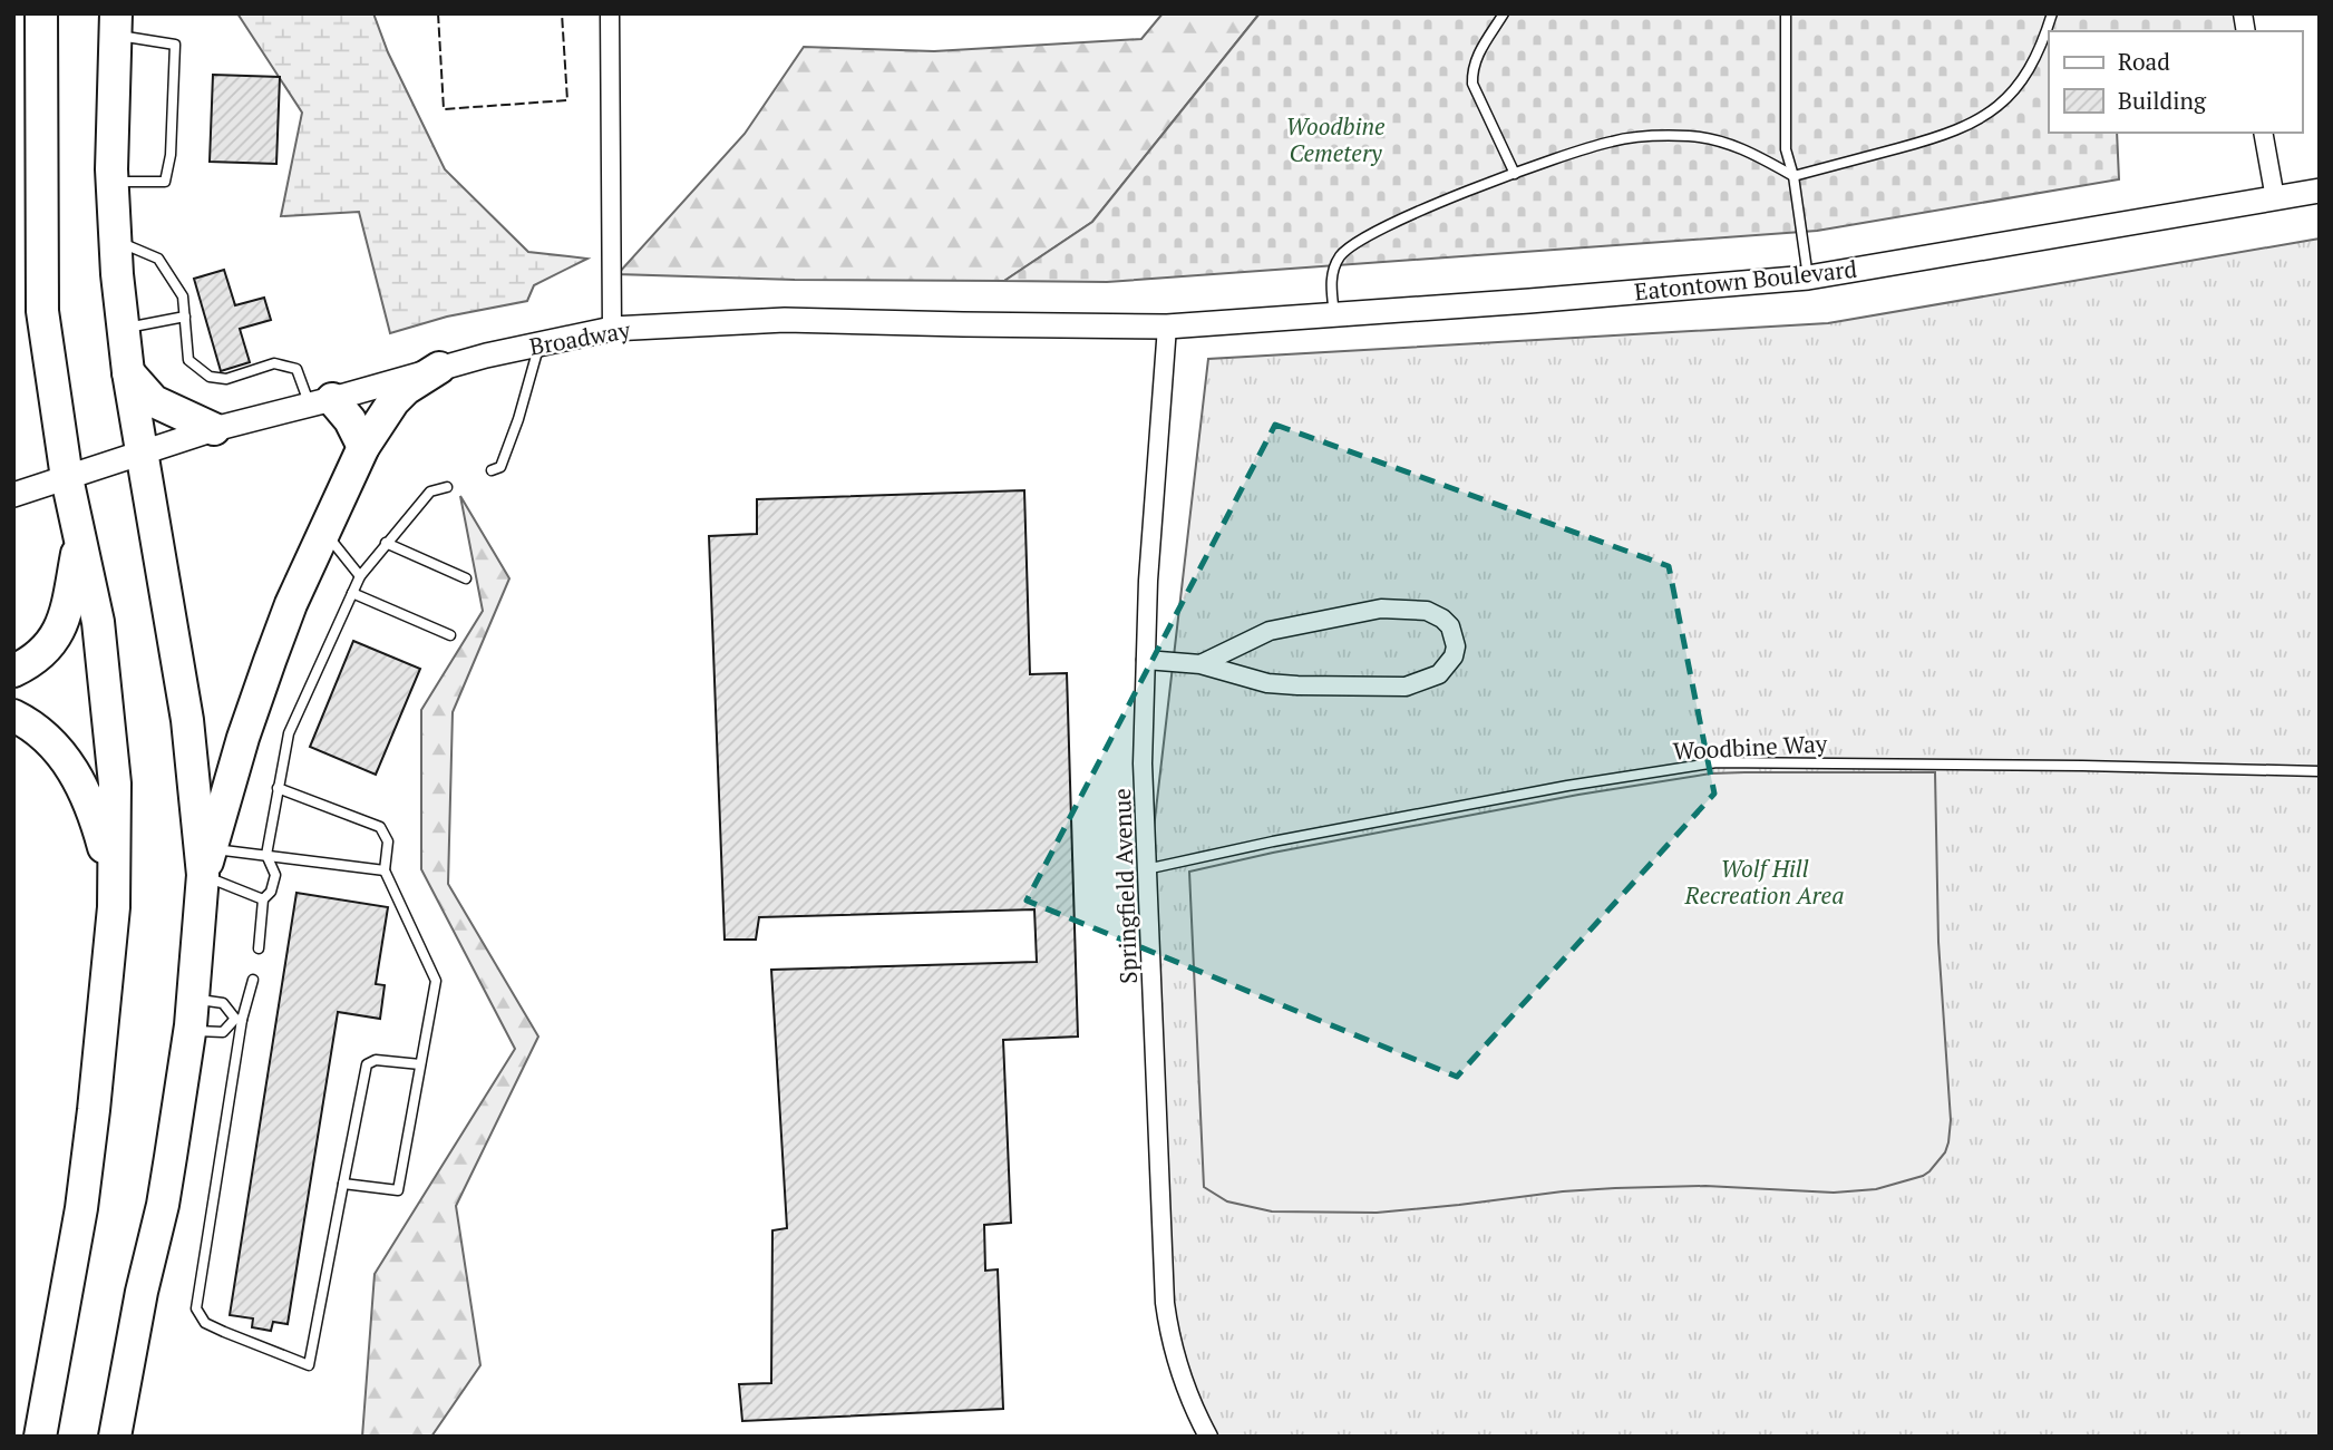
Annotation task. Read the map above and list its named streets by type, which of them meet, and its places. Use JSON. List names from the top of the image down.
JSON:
{
  "streets": {
    "street": ["Eatontown Boulevard", "Broadway", "Springfield Avenue"],
    "lane": ["Woodbine Way"]
  },
  "crossings": [
    ["Eatontown Boulevard", "Broadway"],
    ["Eatontown Boulevard", "Springfield Avenue"],
    ["Broadway", "Springfield Avenue"],
    ["Woodbine Way", "Springfield Avenue"]
  ],
  "parks": ["Woodbine Cemetery", "Wolf Hill Recreation Area"],
  "legend": ["Road", "Building"]
}
